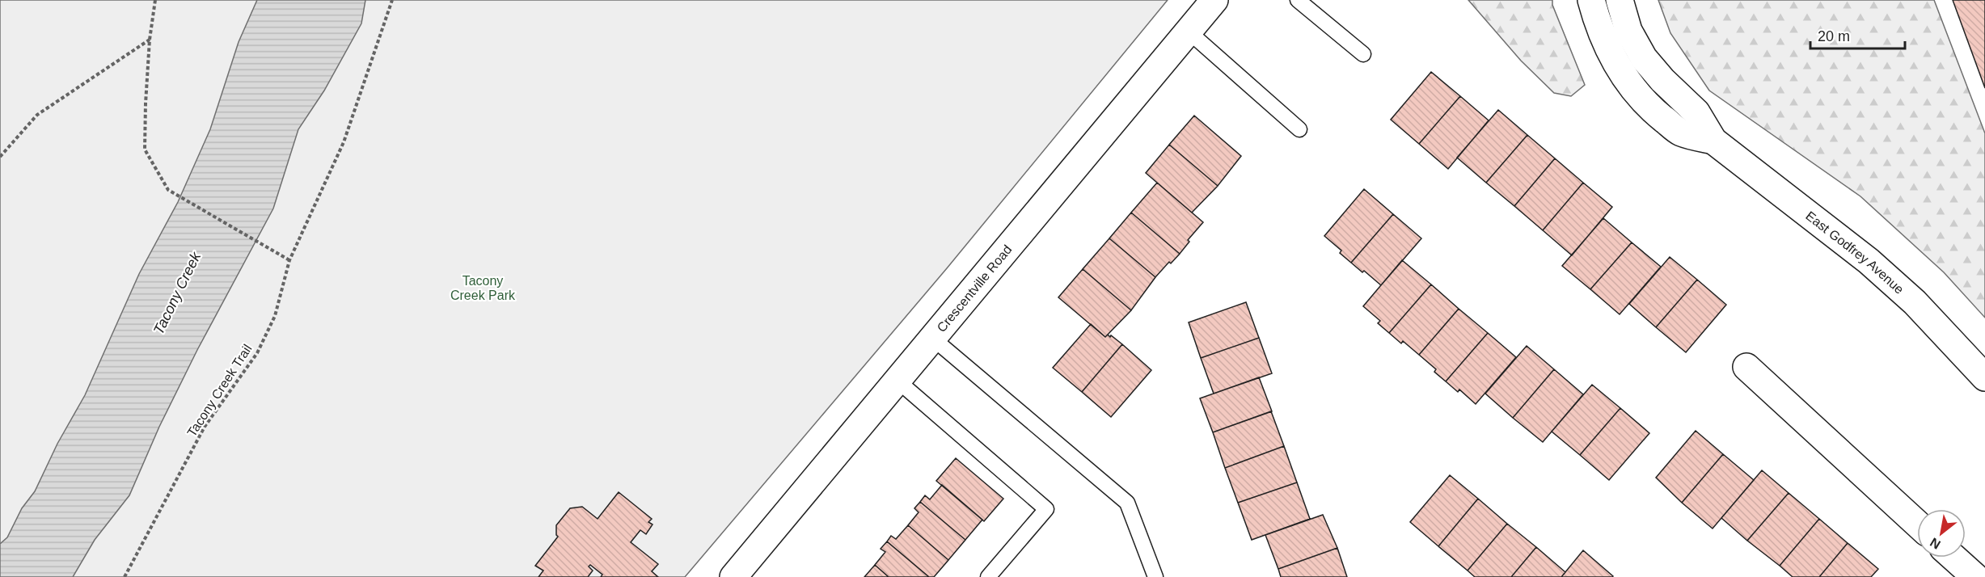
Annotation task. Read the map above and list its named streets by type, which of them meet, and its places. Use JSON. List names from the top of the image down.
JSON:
{
  "streets": {
    "main road": ["East Godfrey Avenue", "Crescentville Road"],
    "path": ["Tacony Creek Trail"]
  },
  "water": ["Tacony Creek"],
  "parks": ["Tacony Creek Park"],
  "scale_bar": "20 m",
  "north": "bottom left"
}
